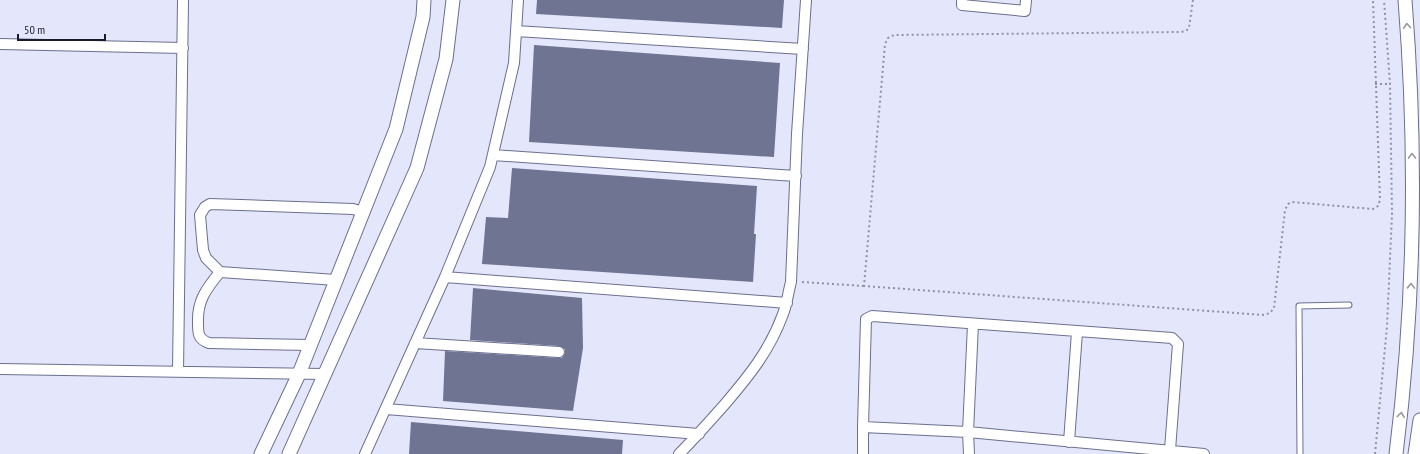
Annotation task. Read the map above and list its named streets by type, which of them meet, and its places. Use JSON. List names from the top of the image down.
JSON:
{
  "scale_bar": "50 m"
}
